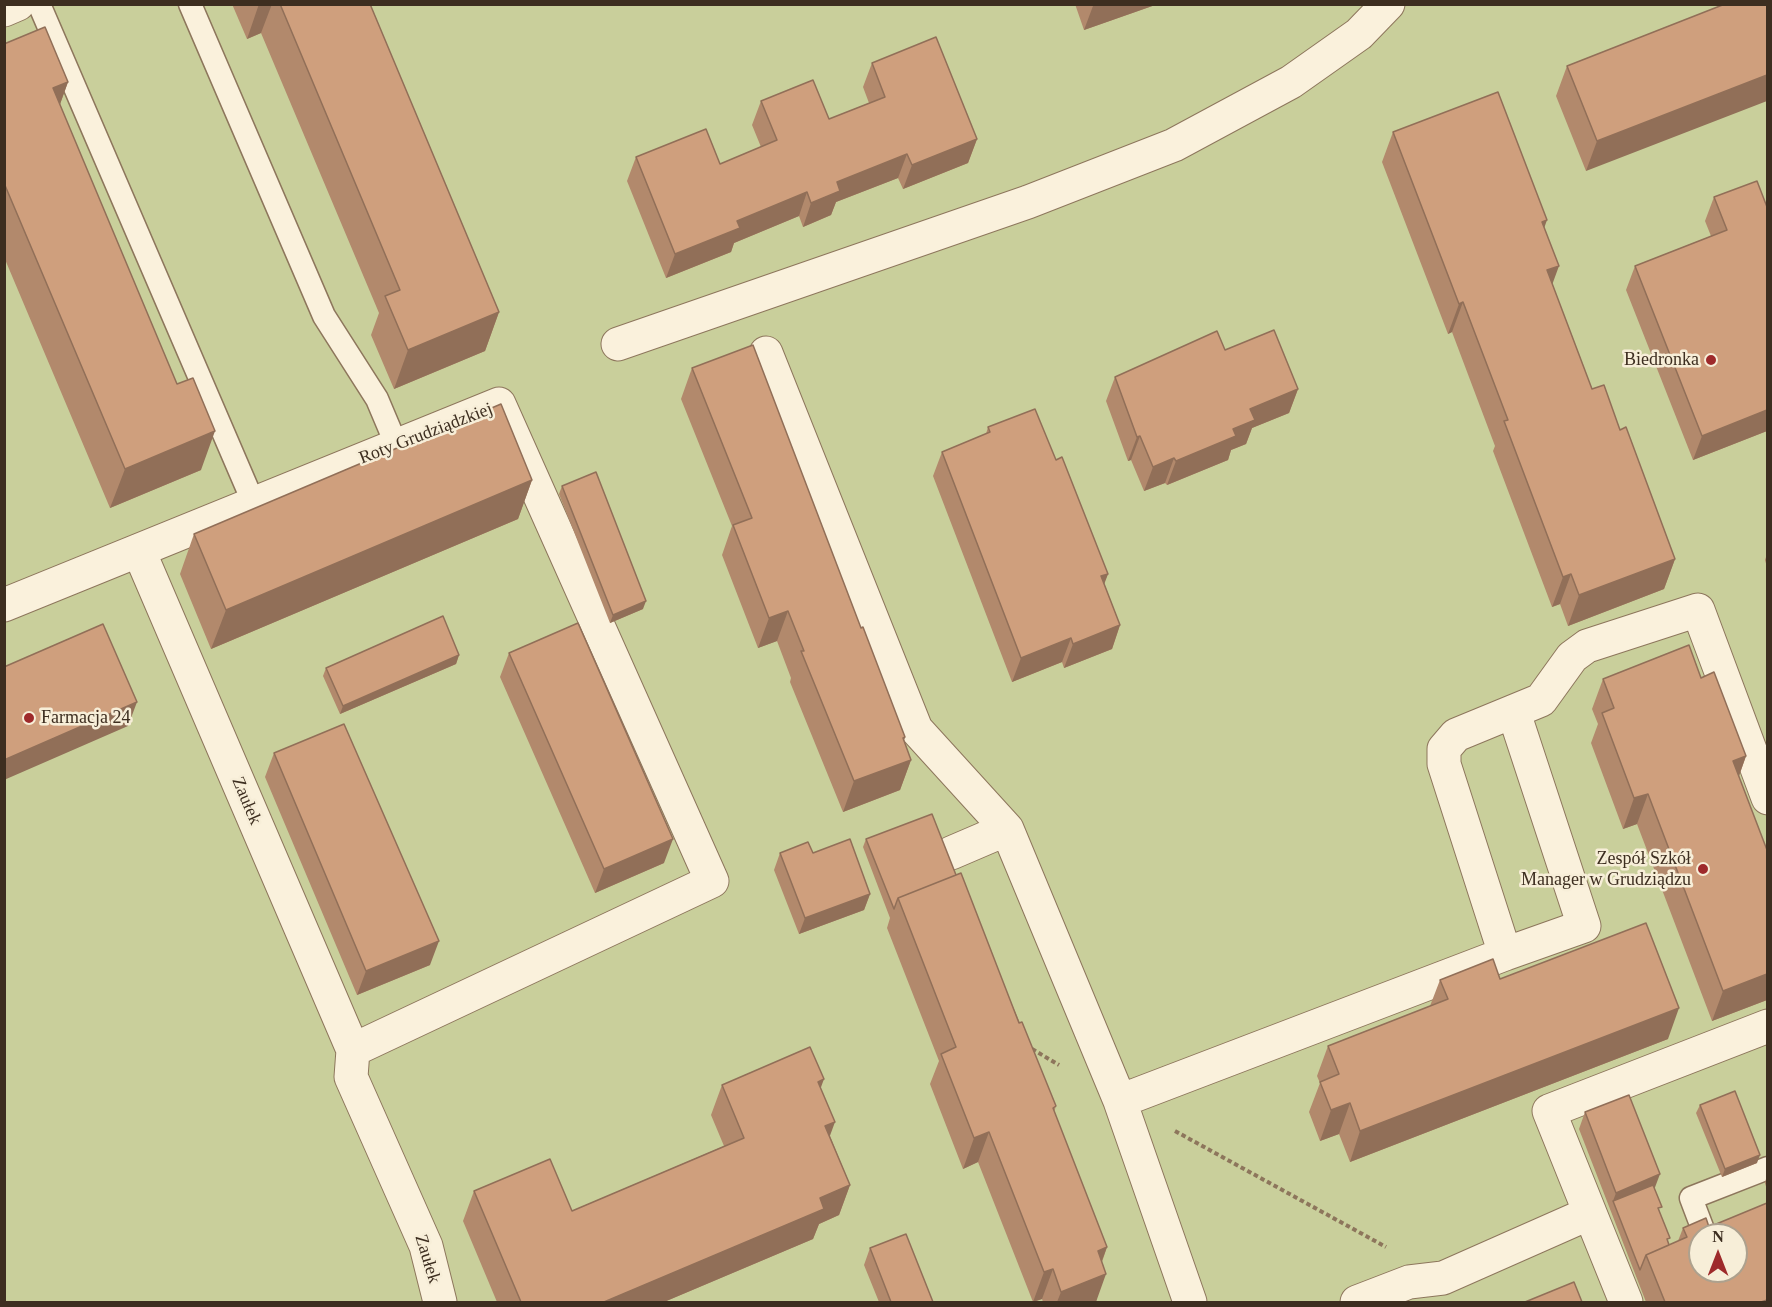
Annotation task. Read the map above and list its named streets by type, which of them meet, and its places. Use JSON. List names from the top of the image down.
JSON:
{
  "streets": {
    "street": ["Roty Grudziądzkiej", "Zaułek"]
  },
  "crossings": [
    ["Roty Grudziądzkiej", "Zaułek"]
  ],
  "places": ["Biedronka", "Farmacja 24", "Zespół Szkół Manager w Grudziądzu"],
  "north": "top"
}
